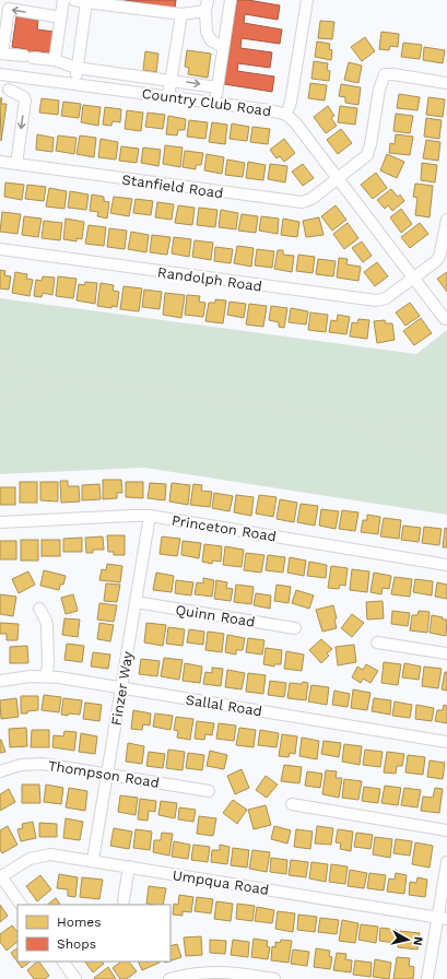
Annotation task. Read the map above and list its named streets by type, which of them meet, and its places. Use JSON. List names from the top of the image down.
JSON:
{
  "streets": {
    "street": [
      "Country Club Road",
      "Stanfield Road",
      "Randolph Road",
      "Princeton Road",
      "Quinn Road",
      "Finzer Way",
      "Sallal Road",
      "Thompson Road",
      "Umpqua Road"
    ]
  },
  "crossings": [
    ["Country Club Road", "Stanfield Road"],
    ["Country Club Road", "Randolph Road"],
    ["Princeton Road", "Finzer Way"],
    ["Quinn Road", "Finzer Way"],
    ["Finzer Way", "Sallal Road"],
    ["Finzer Way", "Thompson Road"],
    ["Finzer Way", "Umpqua Road"]
  ],
  "legend": ["Homes", "Shops"],
  "north": "right"
}
